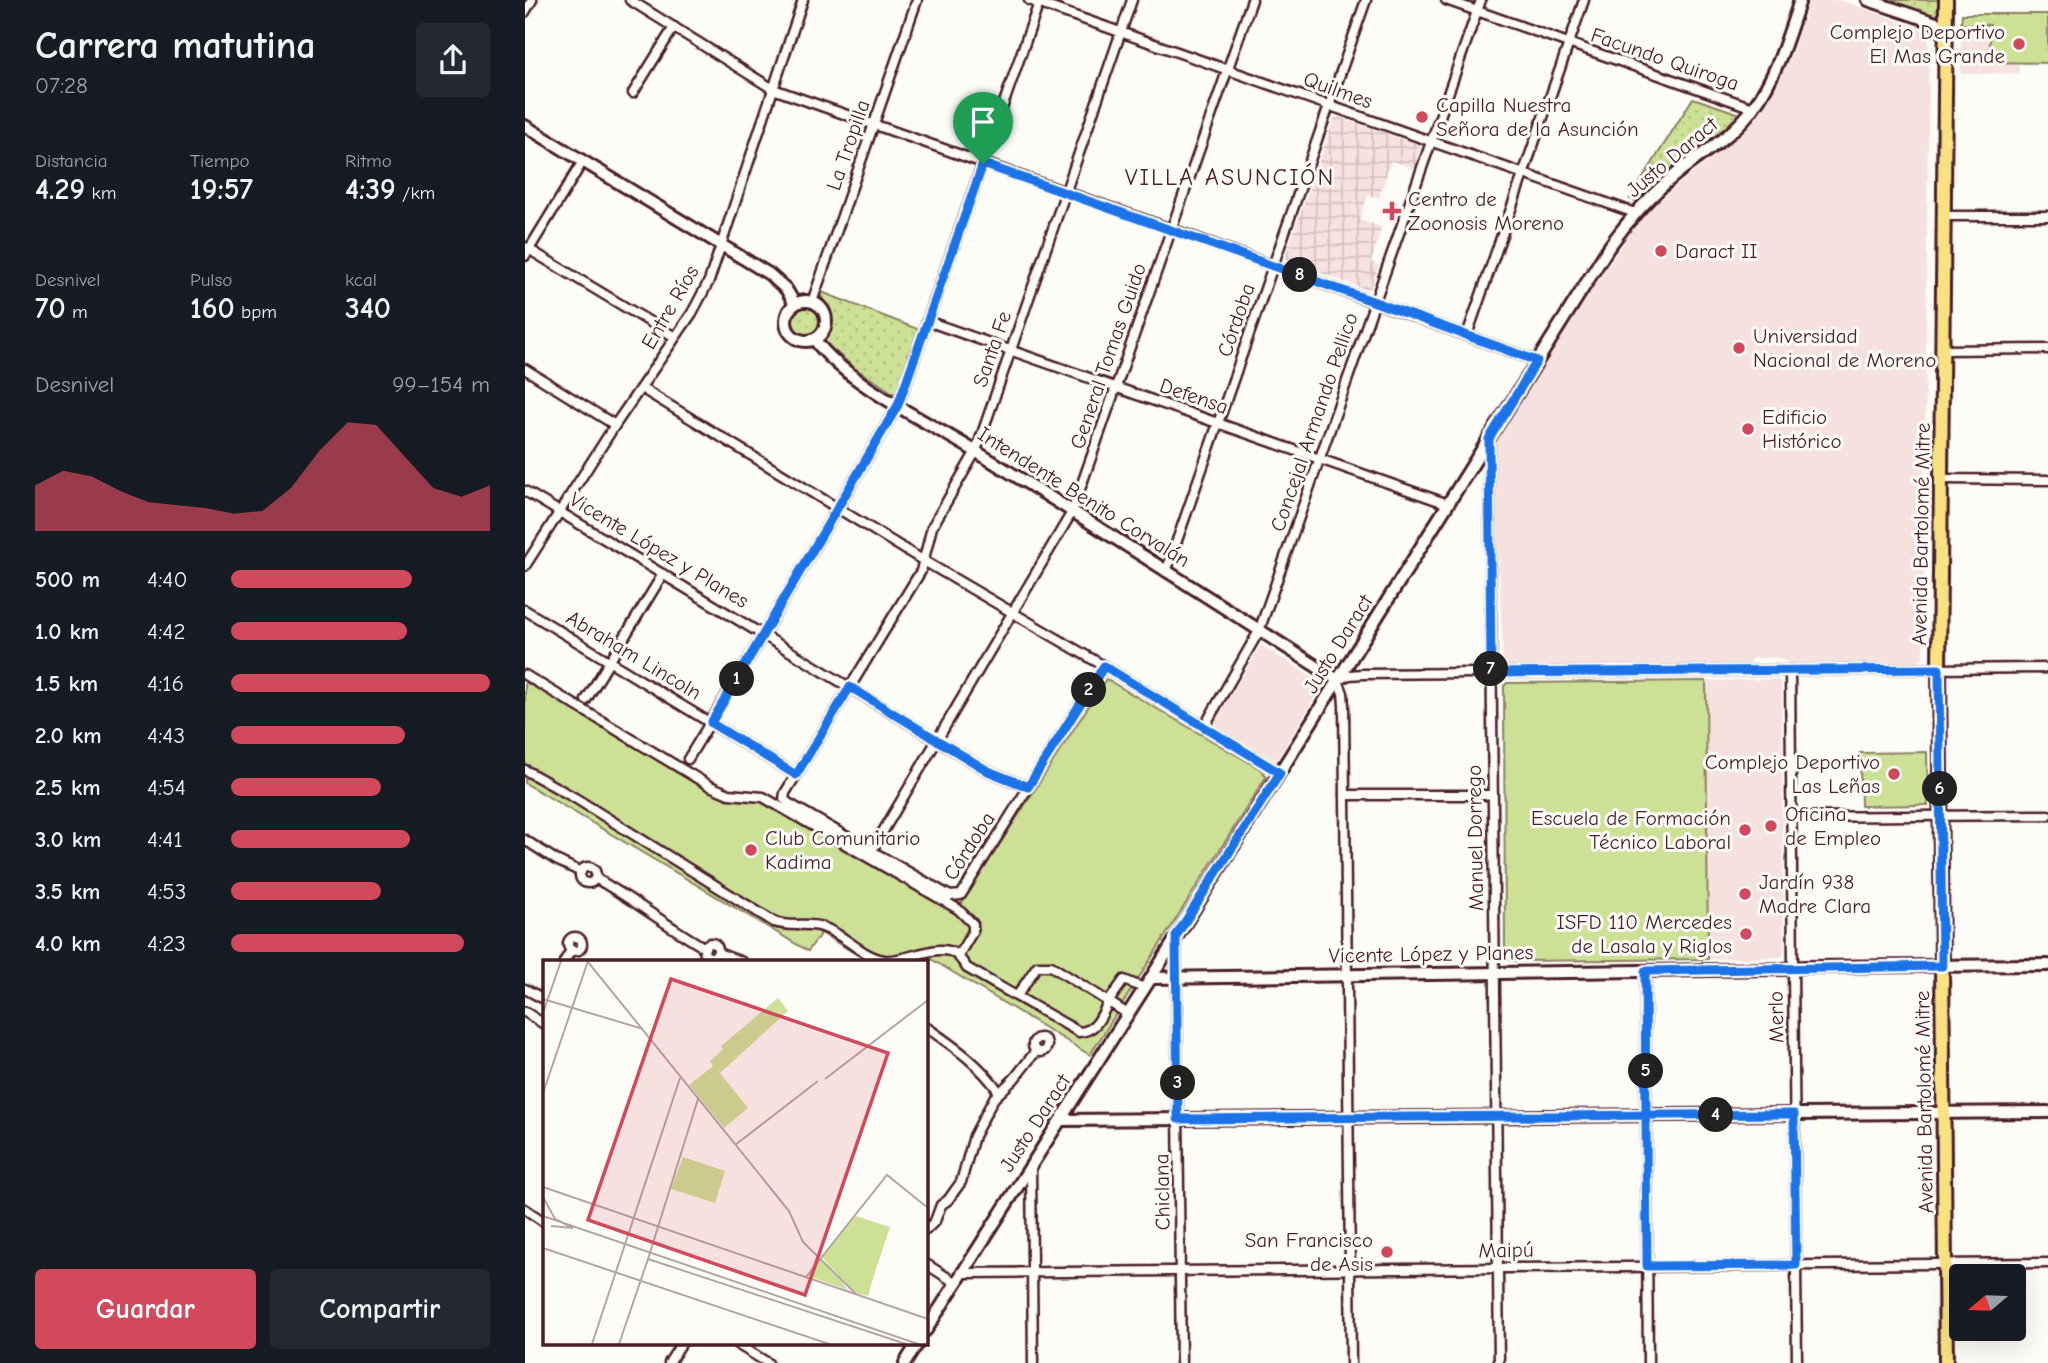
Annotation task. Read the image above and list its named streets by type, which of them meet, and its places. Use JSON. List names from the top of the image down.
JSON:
{
  "streets": {
    "main road": ["Avenida Bartolomé Mitre"],
    "street": [
      "Facundo Quiroga",
      "Quilmes",
      "La Tropilla",
      "Justo Daract",
      "Entre Ríos",
      "Córdoba",
      "Santa Fe",
      "General Tomas Guido",
      "Defensa",
      "Concejal Armando Pellico",
      "Intendente Benito Corvalán",
      "Vicente López y Planes",
      "Abraham Lincoln",
      "Manuel Dorrego",
      "Merlo",
      "Chiclana",
      "Maipú"
    ]
  },
  "crossings": [
    ["Facundo Quiroga", "Justo Daract"],
    ["Facundo Quiroga", "Concejal Armando Pellico"],
    ["Quilmes", "Justo Daract"],
    ["Quilmes", "Córdoba"],
    ["Quilmes", "Santa Fe"],
    ["Quilmes", "General Tomas Guido"],
    ["Quilmes", "Concejal Armando Pellico"],
    ["La Tropilla", "Intendente Benito Corvalán"],
    ["Justo Daract", "Defensa"],
    ["Justo Daract", "Intendente Benito Corvalán"],
    ["Justo Daract", "Vicente López y Planes"],
    ["Justo Daract", "Manuel Dorrego"],
    ["Justo Daract", "Chiclana"],
    ["Justo Daract", "Maipú"],
    ["Entre Ríos", "Vicente López y Planes"],
    ["Córdoba", "Santa Fe"],
    ["Córdoba", "General Tomas Guido"],
    ["Córdoba", "Defensa"],
    ["Córdoba", "Intendente Benito Corvalán"],
    ["Córdoba", "Vicente López y Planes"],
    ["Santa Fe", "General Tomas Guido"],
    ["Santa Fe", "Defensa"],
    ["Santa Fe", "Intendente Benito Corvalán"],
    ["Santa Fe", "Vicente López y Planes"],
    ["Santa Fe", "Abraham Lincoln"],
    ["General Tomas Guido", "Defensa"],
    ["General Tomas Guido", "Intendente Benito Corvalán"],
    ["General Tomas Guido", "Vicente López y Planes"],
    ["Defensa", "Concejal Armando Pellico"],
    ["Concejal Armando Pellico", "Intendente Benito Corvalán"],
    ["Avenida Bartolomé Mitre", "Vicente López y Planes"],
    ["Avenida Bartolomé Mitre", "Maipú"],
    ["Vicente López y Planes", "Manuel Dorrego"],
    ["Vicente López y Planes", "Merlo"],
    ["Vicente López y Planes", "Chiclana"],
    ["Manuel Dorrego", "Maipú"],
    ["Merlo", "Maipú"],
    ["Chiclana", "Maipú"]
  ],
  "districts": ["VILLA ASUNCIÓN"],
  "places": {
    "other": [
      "Complejo Deportivo El Mas Grande",
      "Capilla Nuestra Señora de la Asunción",
      "Daract II",
      "Universidad Nacional de Moreno",
      "Edificio Histórico",
      "Complejo Deportivo Las Leñas",
      "Oficina de Empleo",
      "Escuela de Formación Técnico Laboral",
      "Club Comunitario Kadima",
      "Jardín 938 Madre Clara",
      "ISFD 110 Mercedes de Lasala y Riglos",
      "San Francisco de Asis"
    ],
    "health": ["Centro de Zoonosis Moreno"]
  },
  "north": "left",
  "page": {
    "heading": ["Carrera matutina", "07:28"],
    "stats": [
      ["Distancia", "4.29 km"],
      ["Tiempo", "19:57"],
      ["Ritmo", "4:39 /km"],
      ["Desnivel", "70 m"],
      ["Pulso", "160 bpm"],
      ["kcal", "340"]
    ],
    "pins": [
      "8",
      "7",
      "1",
      "2",
      "6",
      "5",
      "3",
      "4"
    ],
    "chart": ["Desnivel", "99–154 m"],
    "list": [
      {
        "name": "500 m",
        "note": "4:40"
      },
      {
        "name": "1.0 km",
        "note": "4:42"
      },
      {
        "name": "1.5 km",
        "note": "4:16"
      },
      {
        "name": "2.0 km",
        "note": "4:43"
      },
      {
        "name": "2.5 km",
        "note": "4:54"
      },
      {
        "name": "3.0 km",
        "note": "4:41"
      },
      {
        "name": "3.5 km",
        "note": "4:53"
      },
      {
        "name": "4.0 km",
        "note": "4:23"
      }
    ],
    "buttons": ["Guardar", "Compartir"]
  }
}
